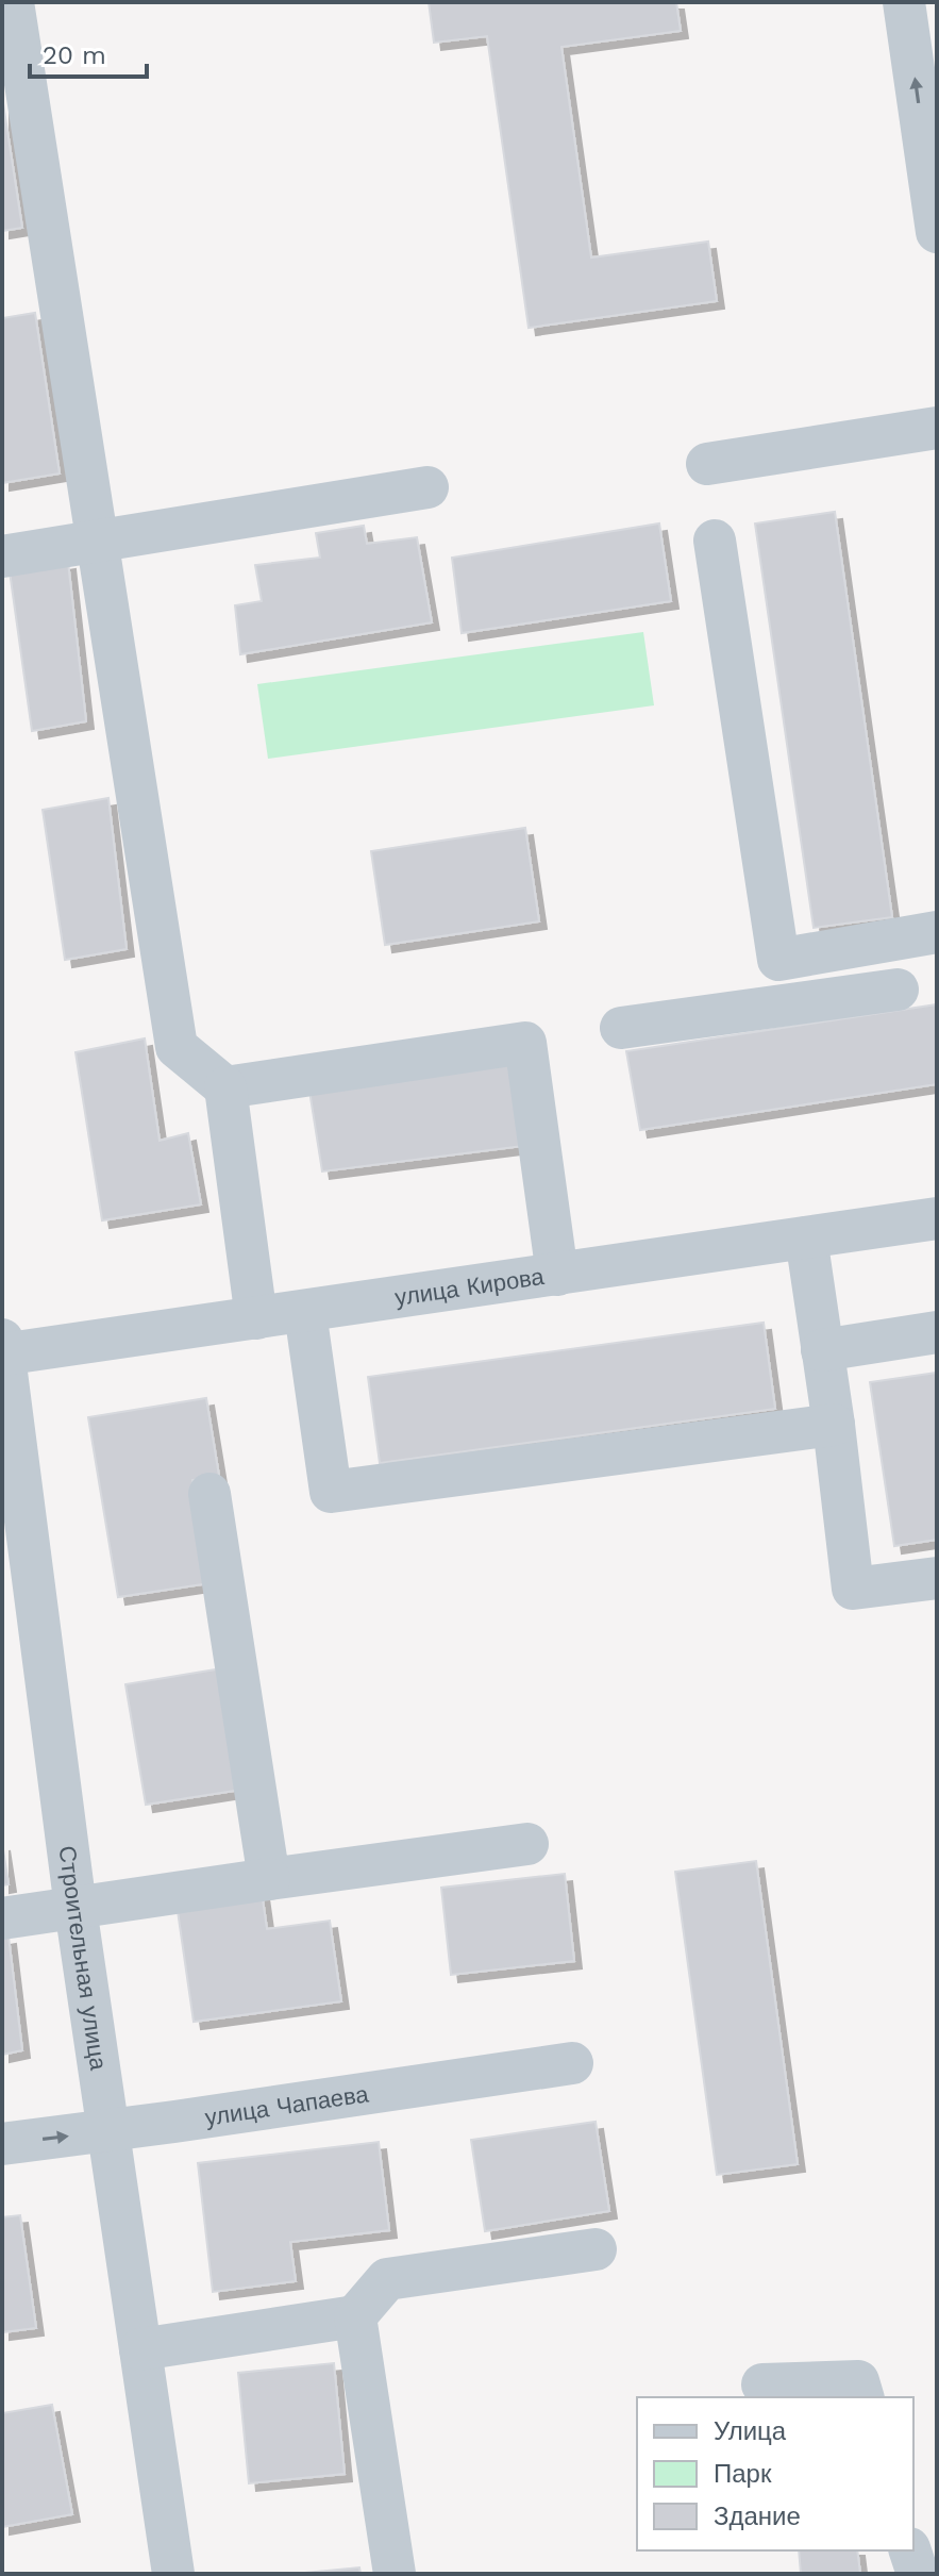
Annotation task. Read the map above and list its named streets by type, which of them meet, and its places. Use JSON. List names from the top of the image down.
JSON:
{
  "streets": {
    "street": ["улица Кирова", "Строительная улица", "улица Чапаева"]
  },
  "crossings": [
    ["улица Кирова", "Строительная улица"],
    ["Строительная улица", "улица Чапаева"]
  ],
  "legend": ["Улица", "Парк", "Здание"],
  "scale_bar": "20 m"
}
